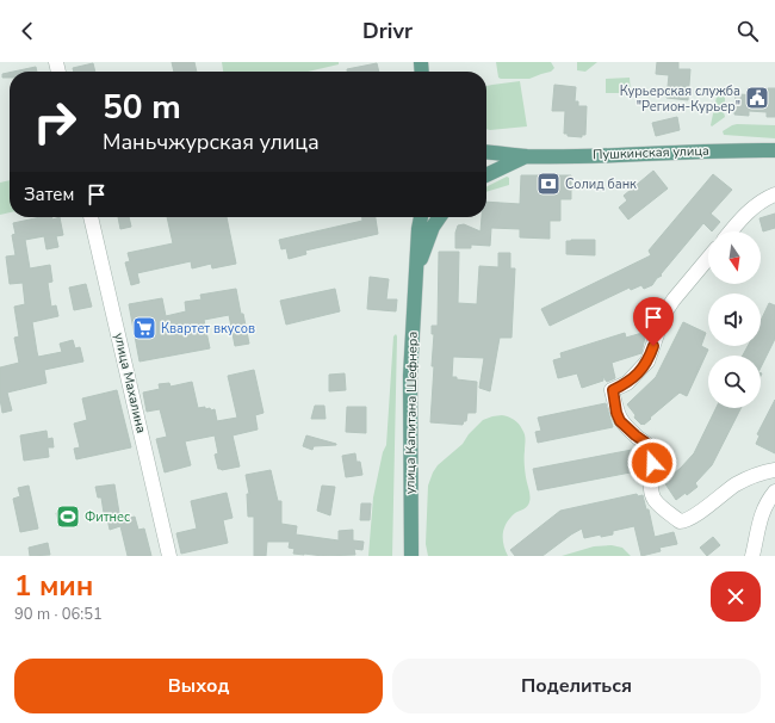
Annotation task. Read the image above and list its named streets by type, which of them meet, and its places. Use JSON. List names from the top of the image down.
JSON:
{
  "streets": {
    "main road": ["Пушкинская улица", "улица Капитана Шефнера"],
    "street": ["улица Махалина"]
  },
  "places": {
    "public building": ["Курьерская служба \"Регион-Курьер\""],
    "bank": ["Солид банк"],
    "supermarket": ["Квартет вкусов"],
    "sports": ["Фитнес"]
  },
  "north": "bottom",
  "page": {
    "header": "Drivr",
    "turn": ["50 m", "Маньчжурская улица"],
    "then": "Затем",
    "heading": ["1 мин", "90 m · 06:51"],
    "buttons": ["Выход", "Поделиться"]
  }
}
